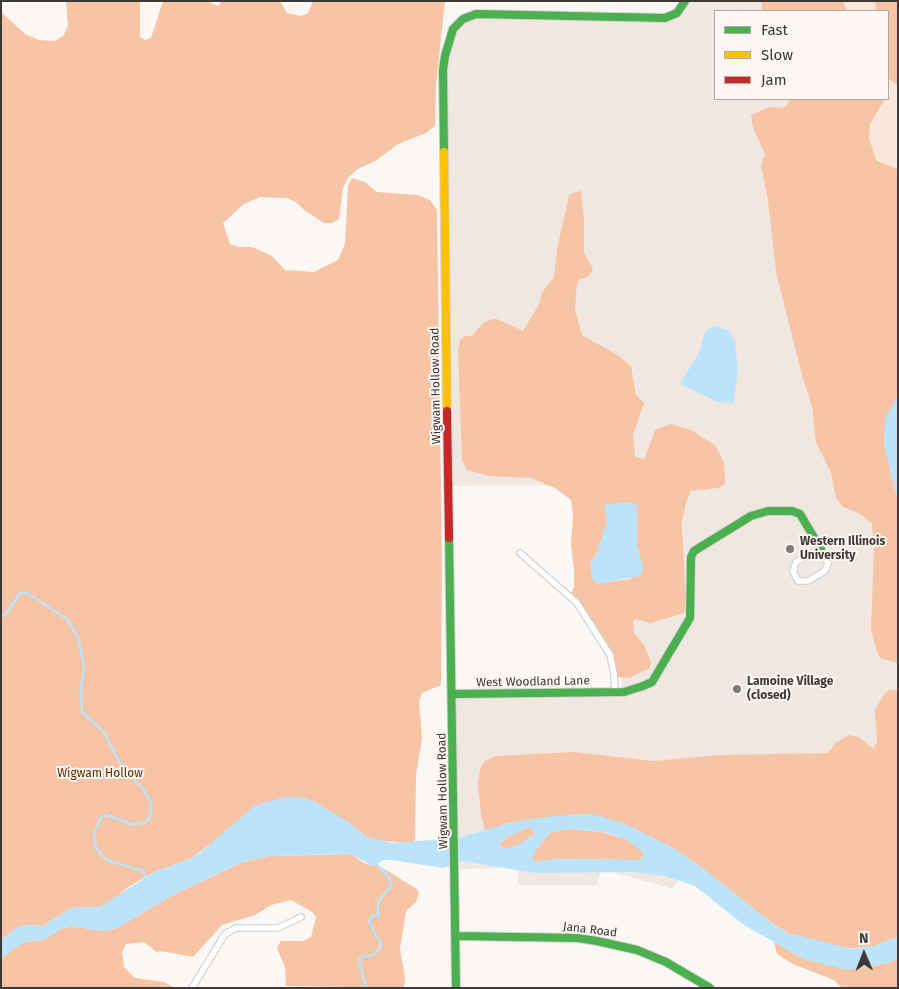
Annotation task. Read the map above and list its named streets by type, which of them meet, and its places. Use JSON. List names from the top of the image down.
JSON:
{
  "streets": {
    "street": ["Wigwam Hollow Road", "West Woodland Lane", "Jana Road"]
  },
  "crossings": [
    ["Wigwam Hollow Road", "West Woodland Lane"],
    ["Wigwam Hollow Road", "Jana Road"]
  ],
  "parks": ["Wigwam Hollow"],
  "places": ["Western Illinois University", "Lamoine Village (closed)"],
  "legend": ["Fast", "Slow", "Jam"],
  "north": "top"
}
